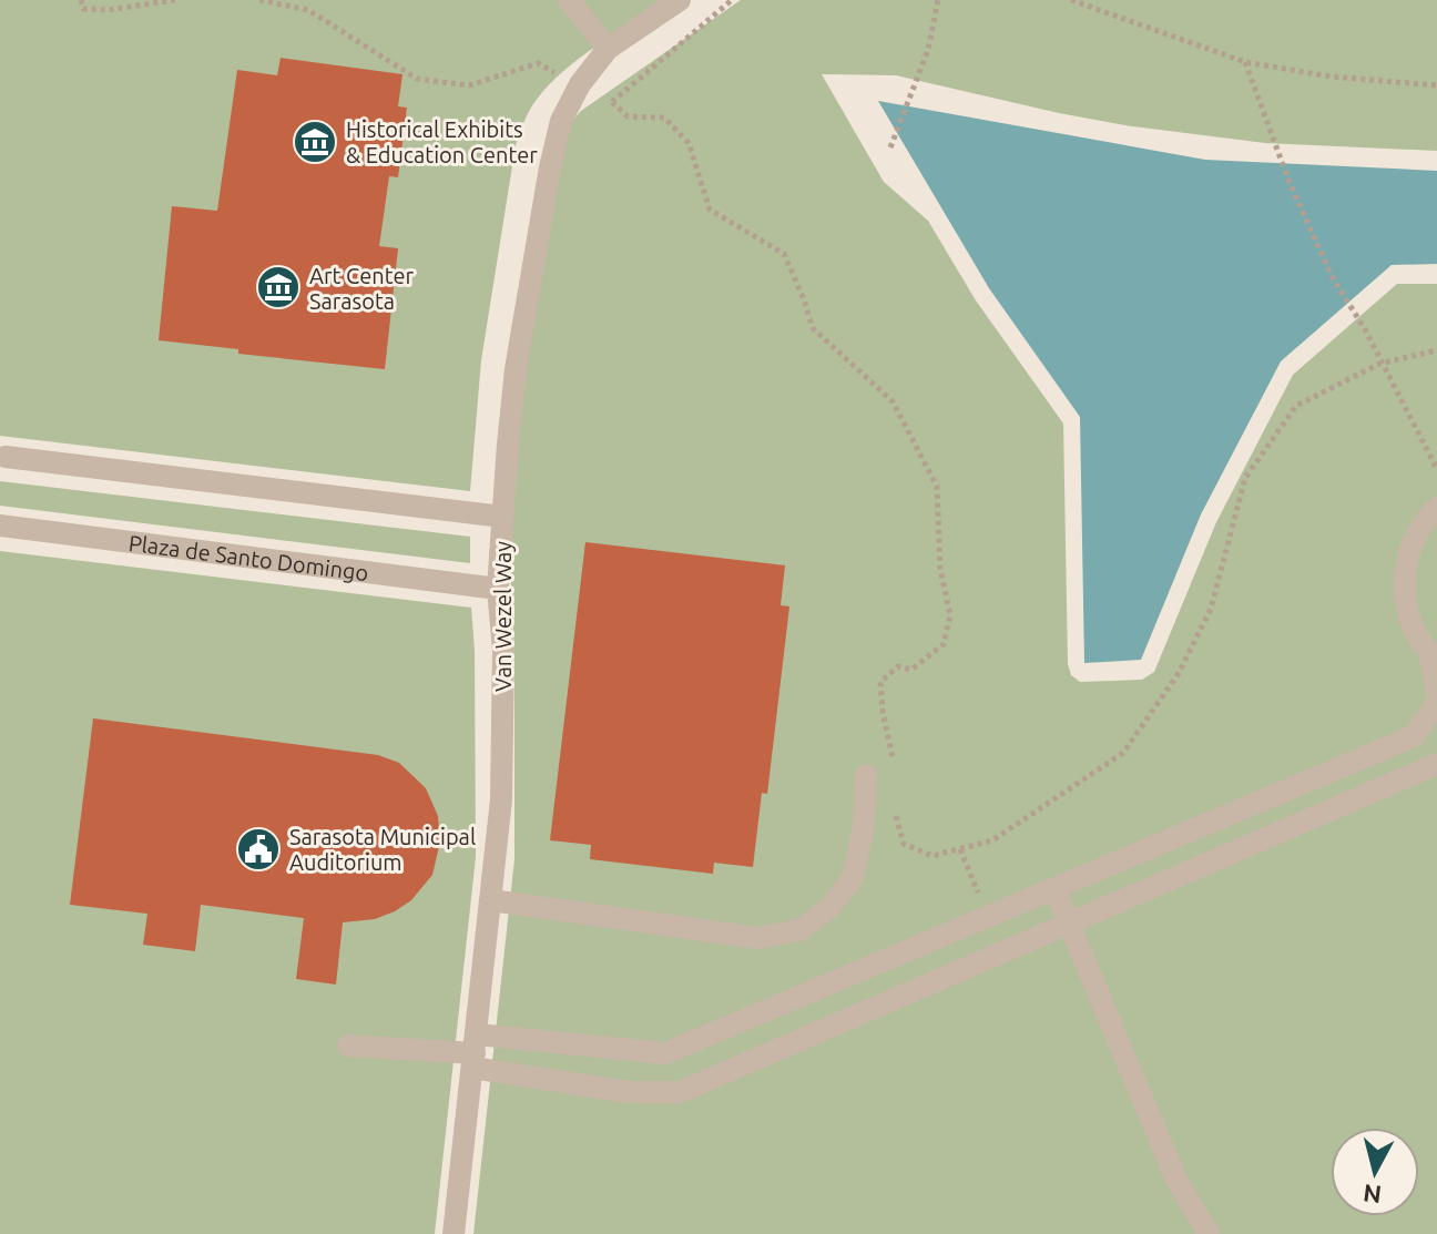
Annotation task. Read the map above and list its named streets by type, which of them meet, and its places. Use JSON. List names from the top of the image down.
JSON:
{
  "streets": {
    "street": ["Plaza de Santo Domingo", "Van Wezel Way"]
  },
  "crossings": [
    ["Plaza de Santo Domingo", "Van Wezel Way"]
  ],
  "places": {
    "museum": ["Historical Exhibits & Education Center", "Art Center Sarasota"],
    "public building": ["Sarasota Municipal Auditorium"]
  },
  "north": "bottom"
}
